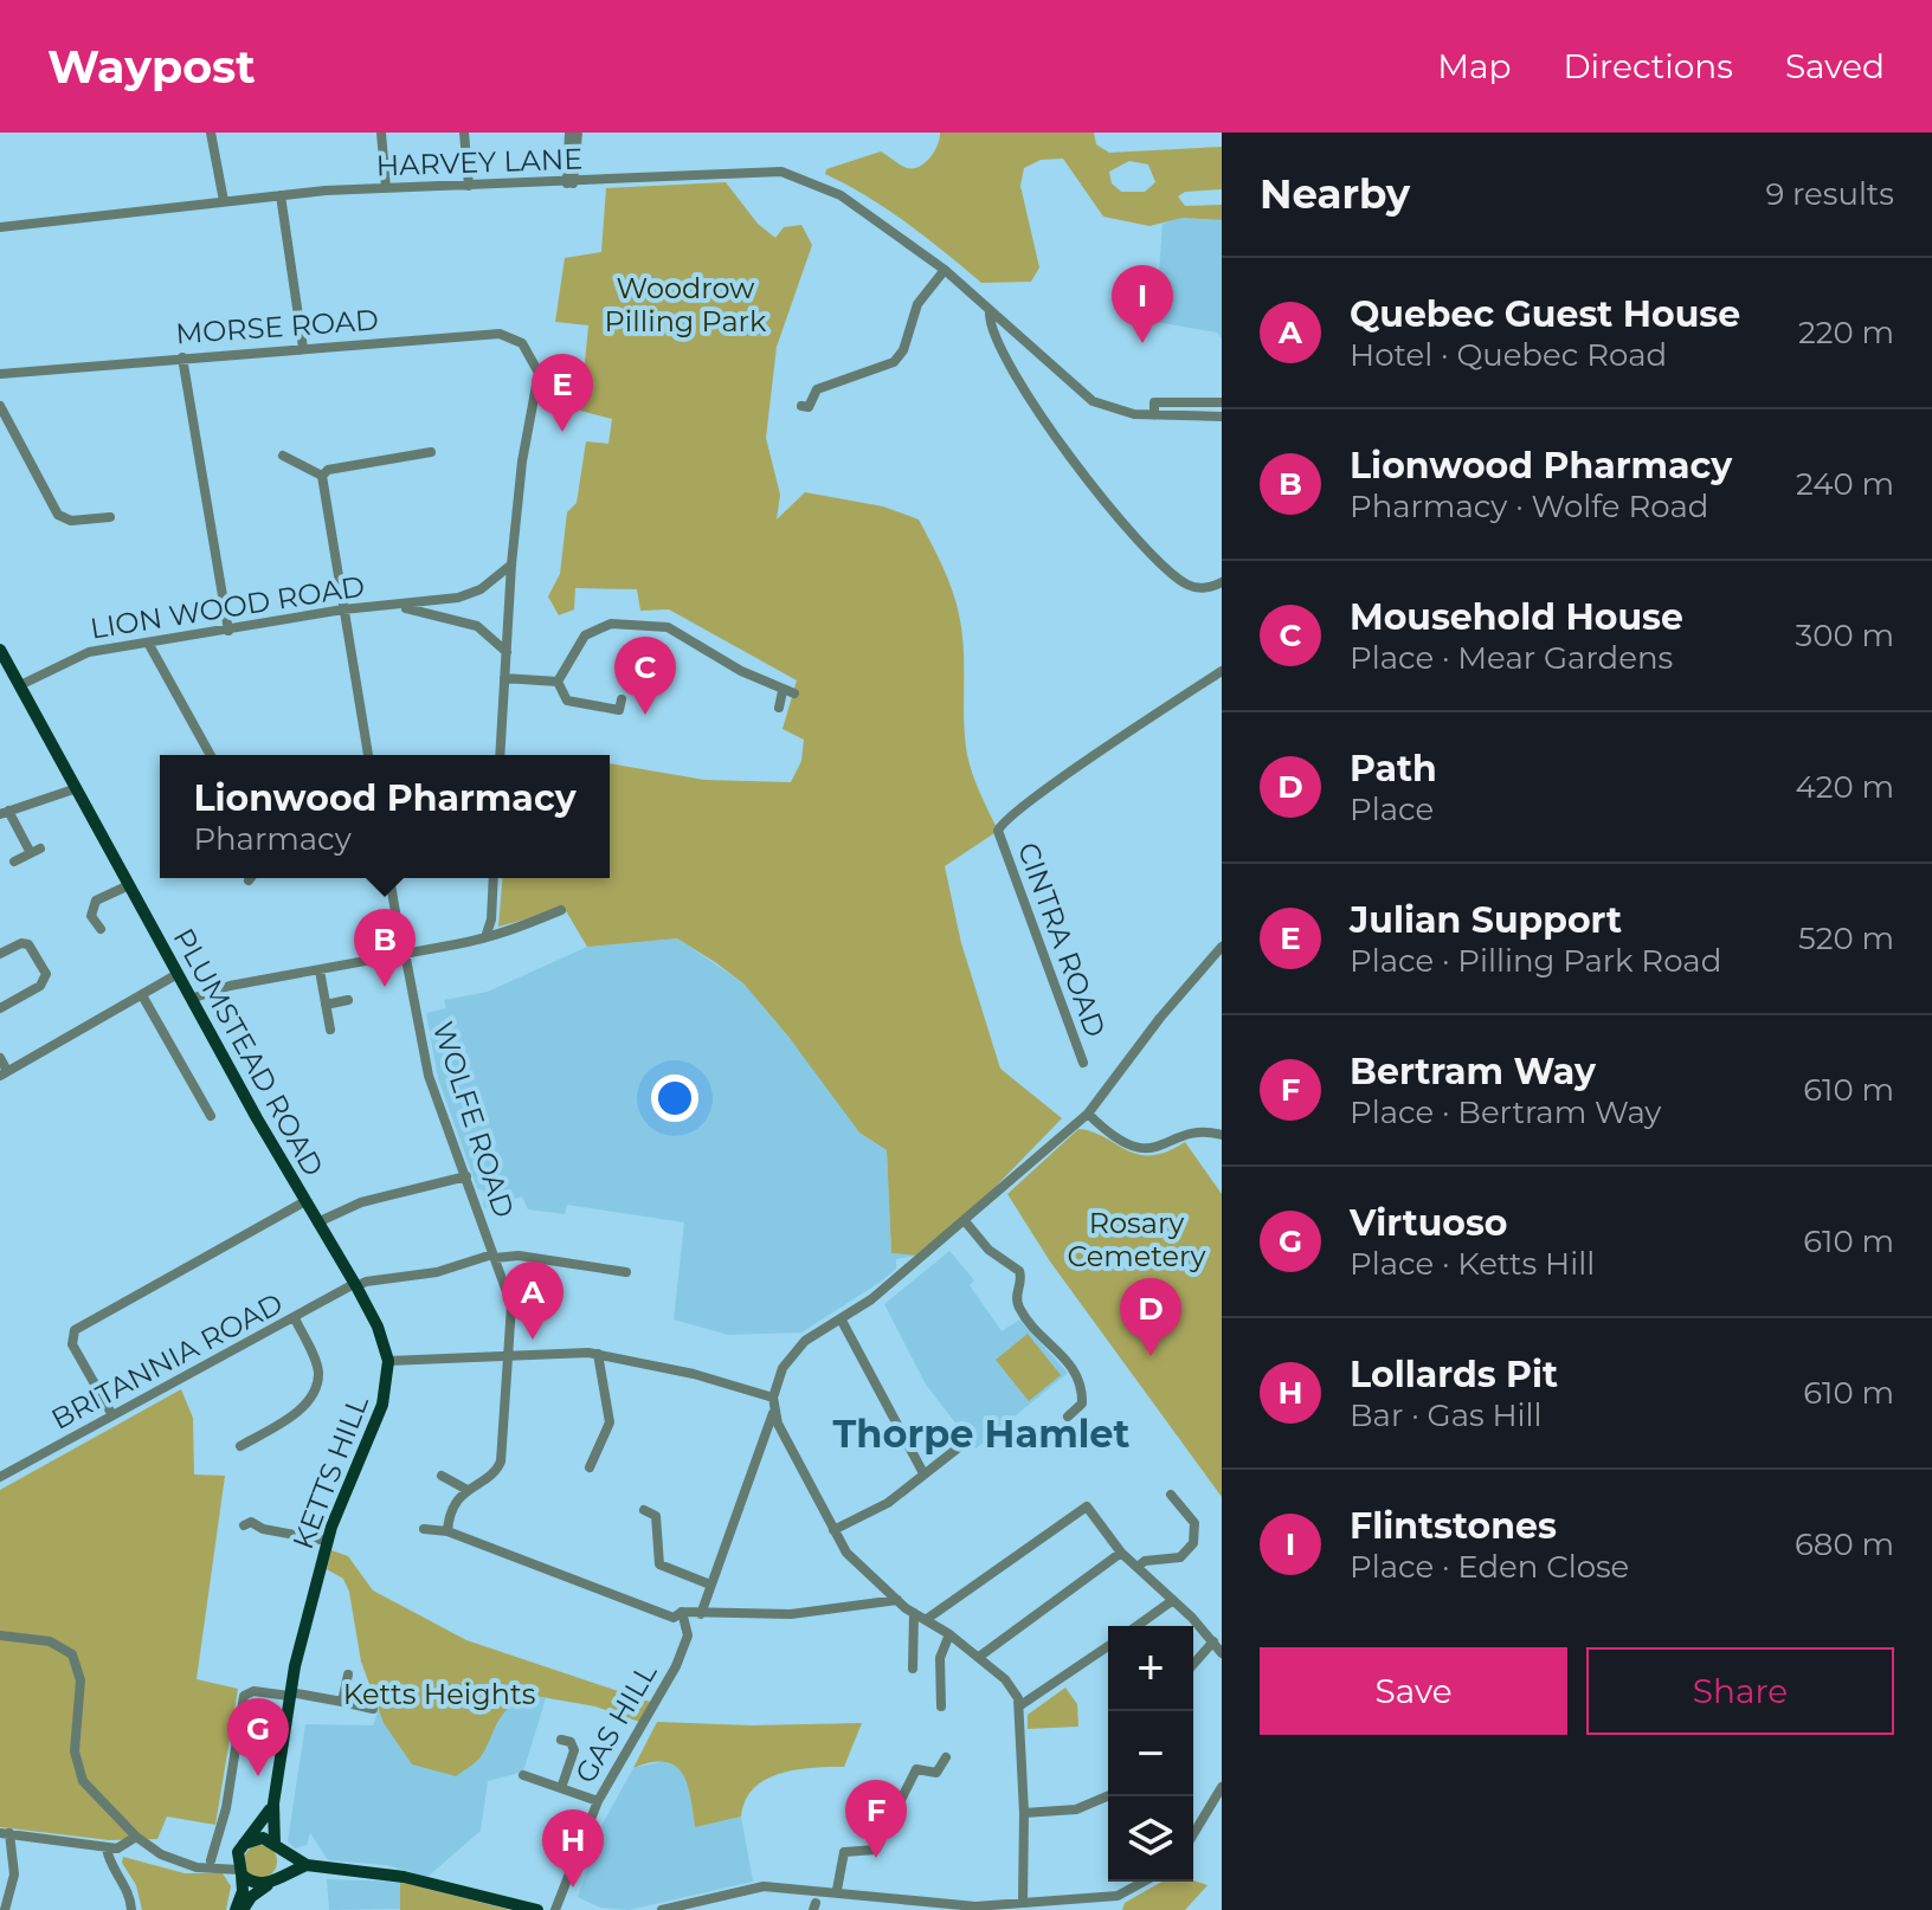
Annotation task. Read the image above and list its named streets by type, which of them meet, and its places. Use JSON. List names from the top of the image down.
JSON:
{
  "streets": {
    "main road": ["PLUMSTEAD ROAD", "KETTS HILL"],
    "street": [
      "HARVEY LANE",
      "MORSE ROAD",
      "LION WOOD ROAD",
      "CINTRA ROAD",
      "WOLFE ROAD",
      "BRITANNIA ROAD",
      "GAS HILL"
    ]
  },
  "crossings": [
    ["MORSE ROAD", "LION WOOD ROAD"],
    ["LION WOOD ROAD", "PLUMSTEAD ROAD"],
    ["PLUMSTEAD ROAD", "BRITANNIA ROAD"],
    ["PLUMSTEAD ROAD", "KETTS HILL"],
    ["WOLFE ROAD", "BRITANNIA ROAD"],
    ["BRITANNIA ROAD", "KETTS HILL"]
  ],
  "districts": ["Thorpe Hamlet"],
  "parks": ["Woodrow Pilling Park", "Rosary Cemetery", "Ketts Heights"],
  "page": {
    "header": "Waypost",
    "nav": ["Map", "Directions", "Saved"],
    "heading": ["Nearby", "9 results"],
    "list": [
      {
        "mark": "A",
        "name": "Quebec Guest House",
        "note": "Hotel · Quebec Road",
        "value": "220 m"
      },
      {
        "mark": "B",
        "name": "Lionwood Pharmacy",
        "note": "Pharmacy · Wolfe Road",
        "value": "240 m"
      },
      {
        "mark": "C",
        "name": "Mousehold House",
        "note": "Place · Mear Gardens",
        "value": "300 m"
      },
      {
        "mark": "D",
        "name": "Path",
        "note": "Place",
        "value": "420 m"
      },
      {
        "mark": "E",
        "name": "Julian Support",
        "note": "Place · Pilling Park Road",
        "value": "520 m"
      },
      {
        "mark": "F",
        "name": "Bertram Way",
        "note": "Place · Bertram Way",
        "value": "610 m"
      },
      {
        "mark": "G",
        "name": "Virtuoso",
        "note": "Place · Ketts Hill",
        "value": "610 m"
      },
      {
        "mark": "H",
        "name": "Lollards Pit",
        "note": "Bar · Gas Hill",
        "value": "610 m"
      },
      {
        "mark": "I",
        "name": "Flintstones",
        "note": "Place · Eden Close",
        "value": "680 m"
      }
    ],
    "pins": [
      "I",
      "E",
      "C",
      "B",
      "A",
      "D",
      "G",
      "F",
      "H"
    ],
    "popup": ["Lionwood Pharmacy", "Pharmacy"],
    "buttons": ["Save", "Share"],
    "map_buttons": ["+", "−"]
  }
}
